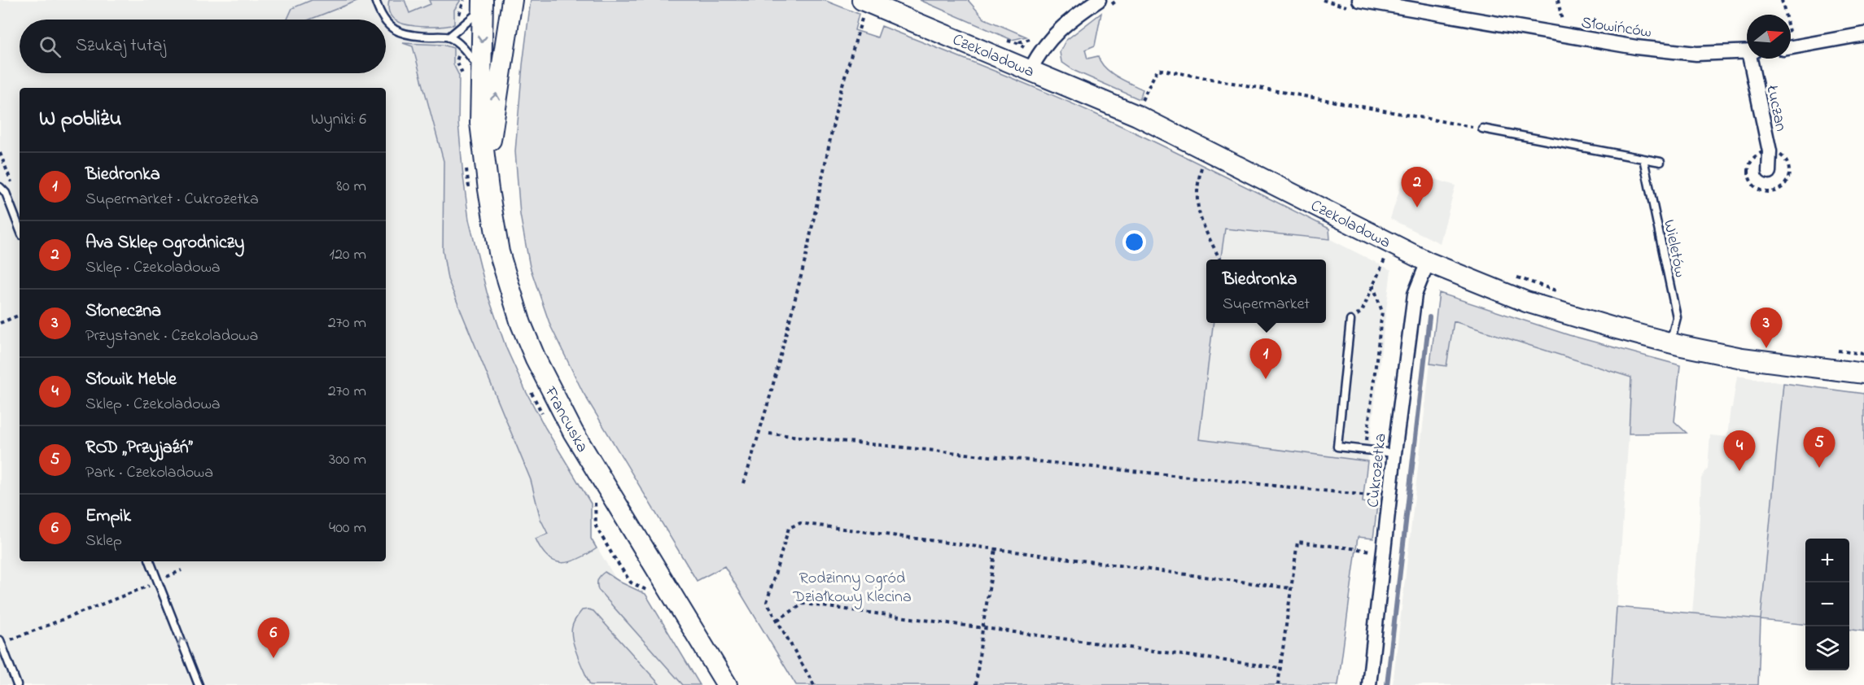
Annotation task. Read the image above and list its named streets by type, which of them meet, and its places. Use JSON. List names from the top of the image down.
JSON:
{
  "streets": {
    "street": [
      "Słowińców",
      "Czekoladowa",
      "Łuczan",
      "Francuska",
      "Cukrozetka"
    ],
    "lane": ["Wieletów"]
  },
  "crossings": [
    ["Czekoladowa", "Wieletów"],
    ["Czekoladowa", "Cukrozetka"]
  ],
  "parks": ["Rodzinny Ogród Działkowy Klecina"],
  "north": "right",
  "page": {
    "search": "Szukaj tutaj",
    "heading": ["W pobliżu", "Wyniki: 6"],
    "list": [
      {
        "mark": "1",
        "name": "Biedronka",
        "note": "Supermarket · Cukrozetka",
        "value": "80 m"
      },
      {
        "mark": "2",
        "name": "Ava Sklep Ogrodniczy",
        "note": "Sklep · Czekoladowa",
        "value": "120 m"
      },
      {
        "mark": "3",
        "name": "Słoneczna",
        "note": "Przystanek · Czekoladowa",
        "value": "270 m"
      },
      {
        "mark": "4",
        "name": "Słowik Meble",
        "note": "Sklep · Czekoladowa",
        "value": "270 m"
      },
      {
        "mark": "5",
        "name": "ROD „Przyjaźń”",
        "note": "Park · Czekoladowa",
        "value": "300 m"
      },
      {
        "mark": "6",
        "name": "Empik",
        "note": "Sklep",
        "value": "400 m"
      }
    ],
    "pins": [
      "2",
      "3",
      "1",
      "5",
      "4",
      "6"
    ],
    "popup": ["Biedronka", "Supermarket"],
    "map_buttons": ["+", "−"]
  }
}
